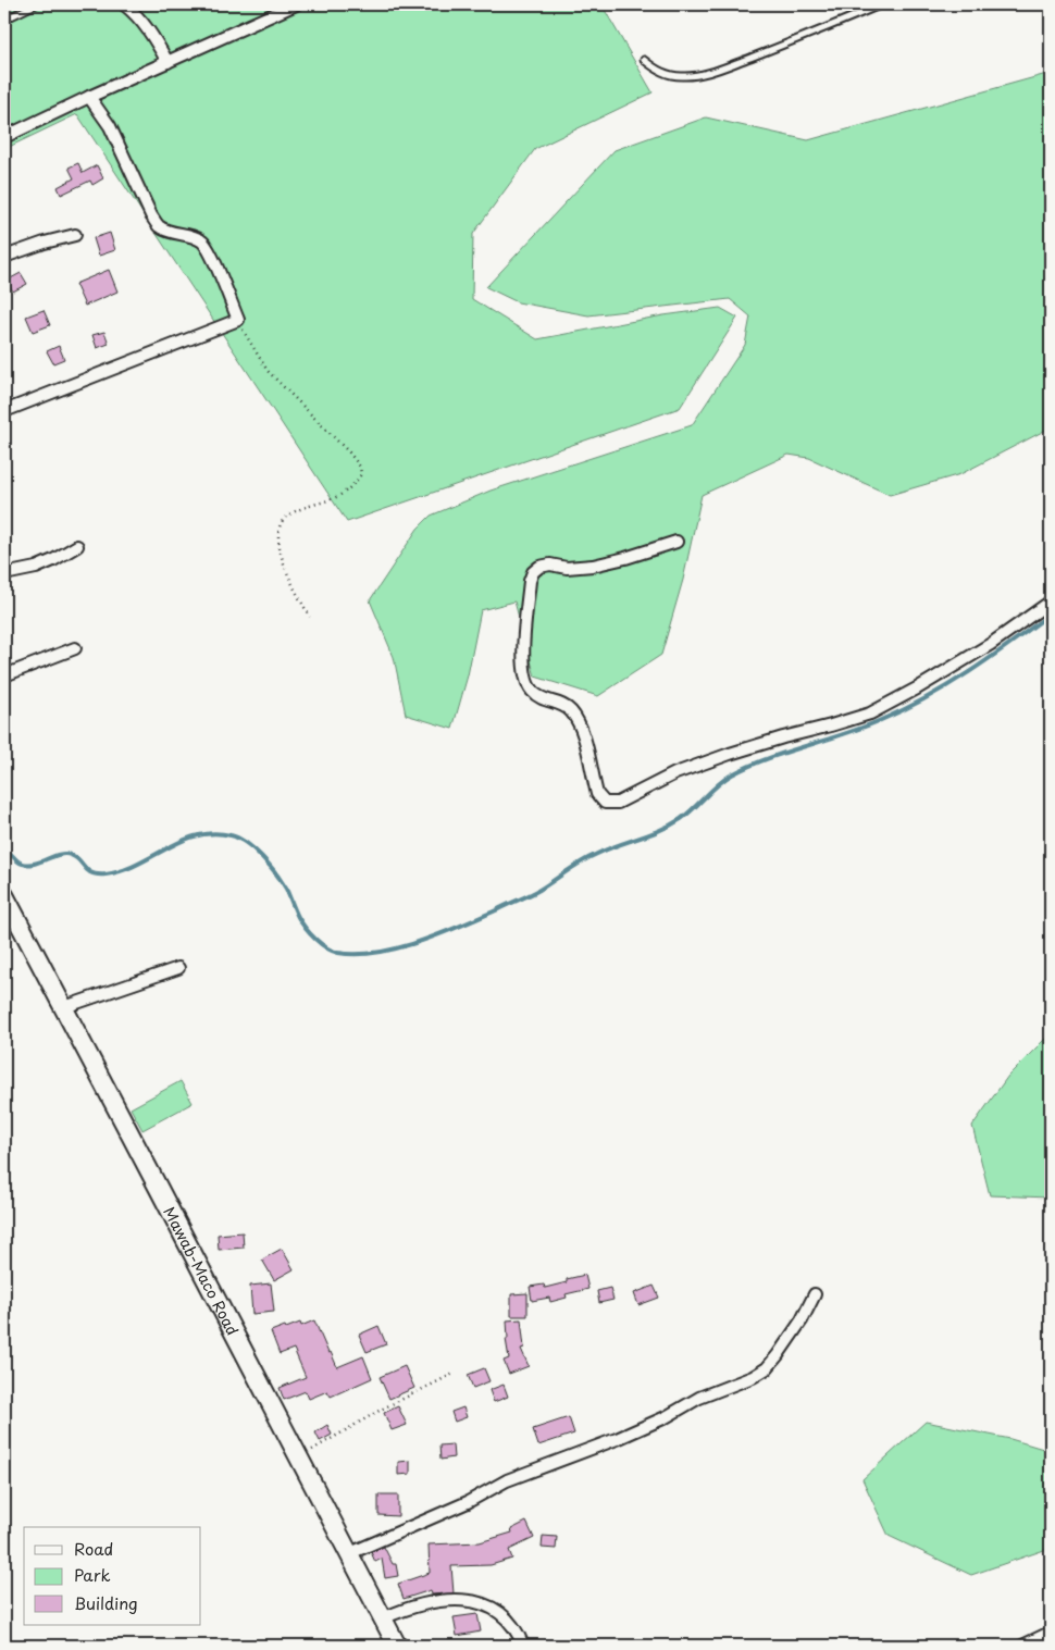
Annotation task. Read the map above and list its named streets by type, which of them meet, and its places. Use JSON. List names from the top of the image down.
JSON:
{
  "streets": {
    "main road": ["Mawab-Maco Road"]
  },
  "legend": ["Road", "Park", "Building"]
}
